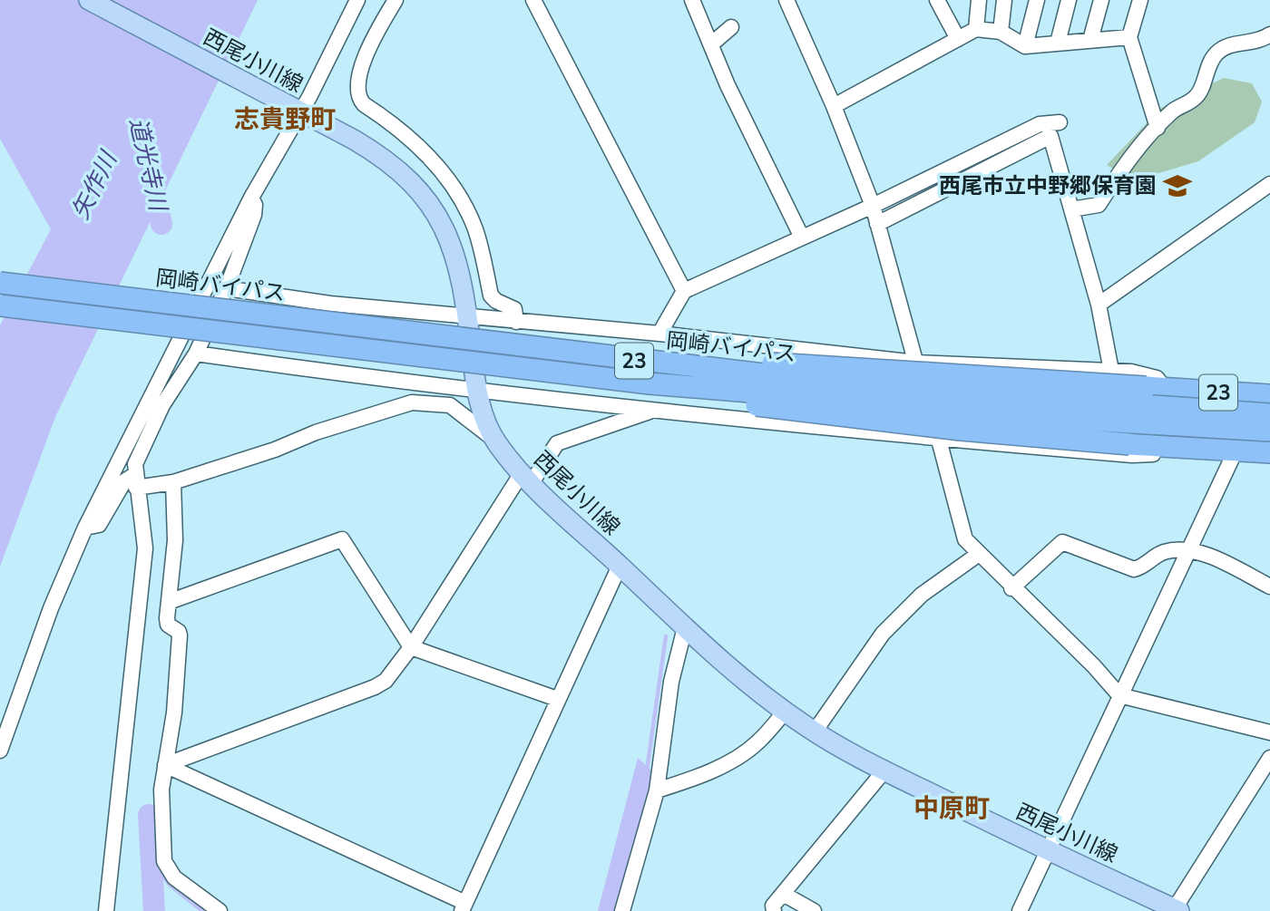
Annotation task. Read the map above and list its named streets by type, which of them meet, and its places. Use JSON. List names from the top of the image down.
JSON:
{
  "streets": {
    "highway": ["岡崎バイパス", "23"],
    "main road": ["西尾小川線"]
  },
  "crossings": [
    ["岡崎バイパス", "23"]
  ],
  "districts": ["志貴野町", "中原町"],
  "water": ["道光寺川", "矢作川"],
  "places": {
    "school or university": ["西尾市立中野郷保育園"]
  }
}
